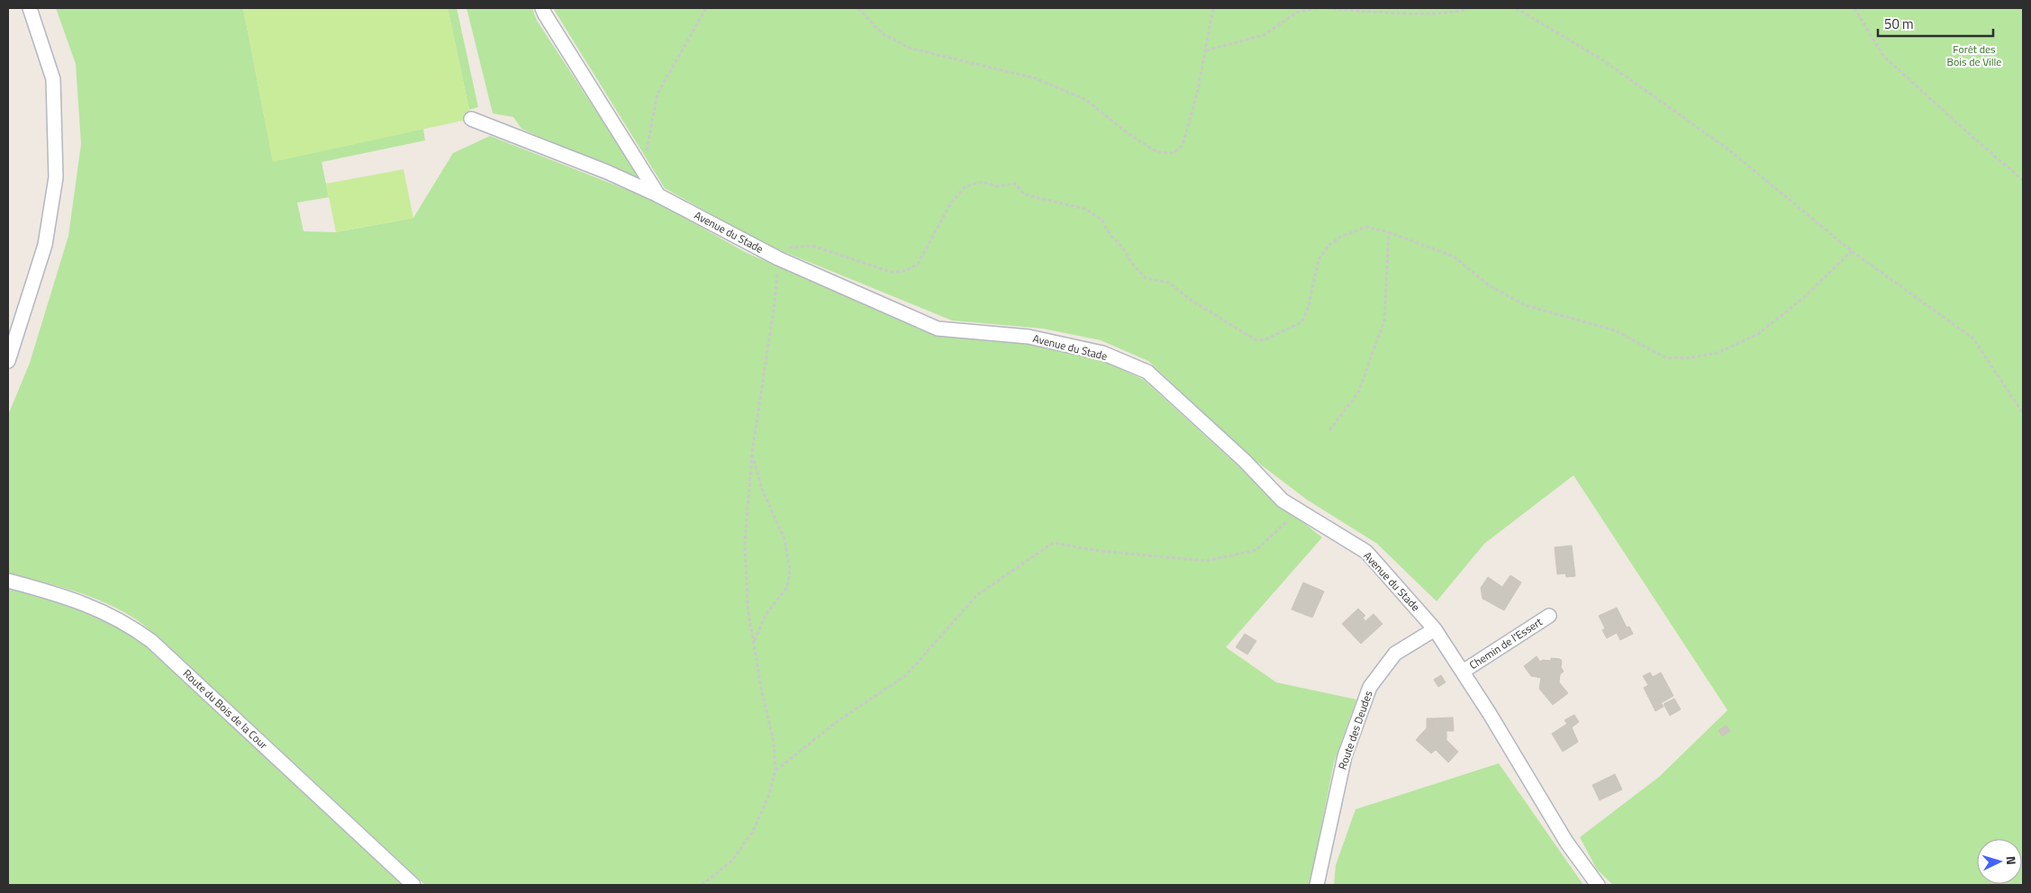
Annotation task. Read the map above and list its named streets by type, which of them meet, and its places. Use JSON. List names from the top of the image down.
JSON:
{
  "streets": {
    "street": [
      "Avenue du Stade",
      "Chemin de l'Essert",
      "Route du Bois de la Cour",
      "Route des Deudes"
    ]
  },
  "crossings": [
    ["Avenue du Stade", "Chemin de l'Essert"],
    ["Avenue du Stade", "Route des Deudes"]
  ],
  "parks": ["Forêt des Bois de Ville"],
  "scale_bar": "50 m",
  "north": "right"
}
